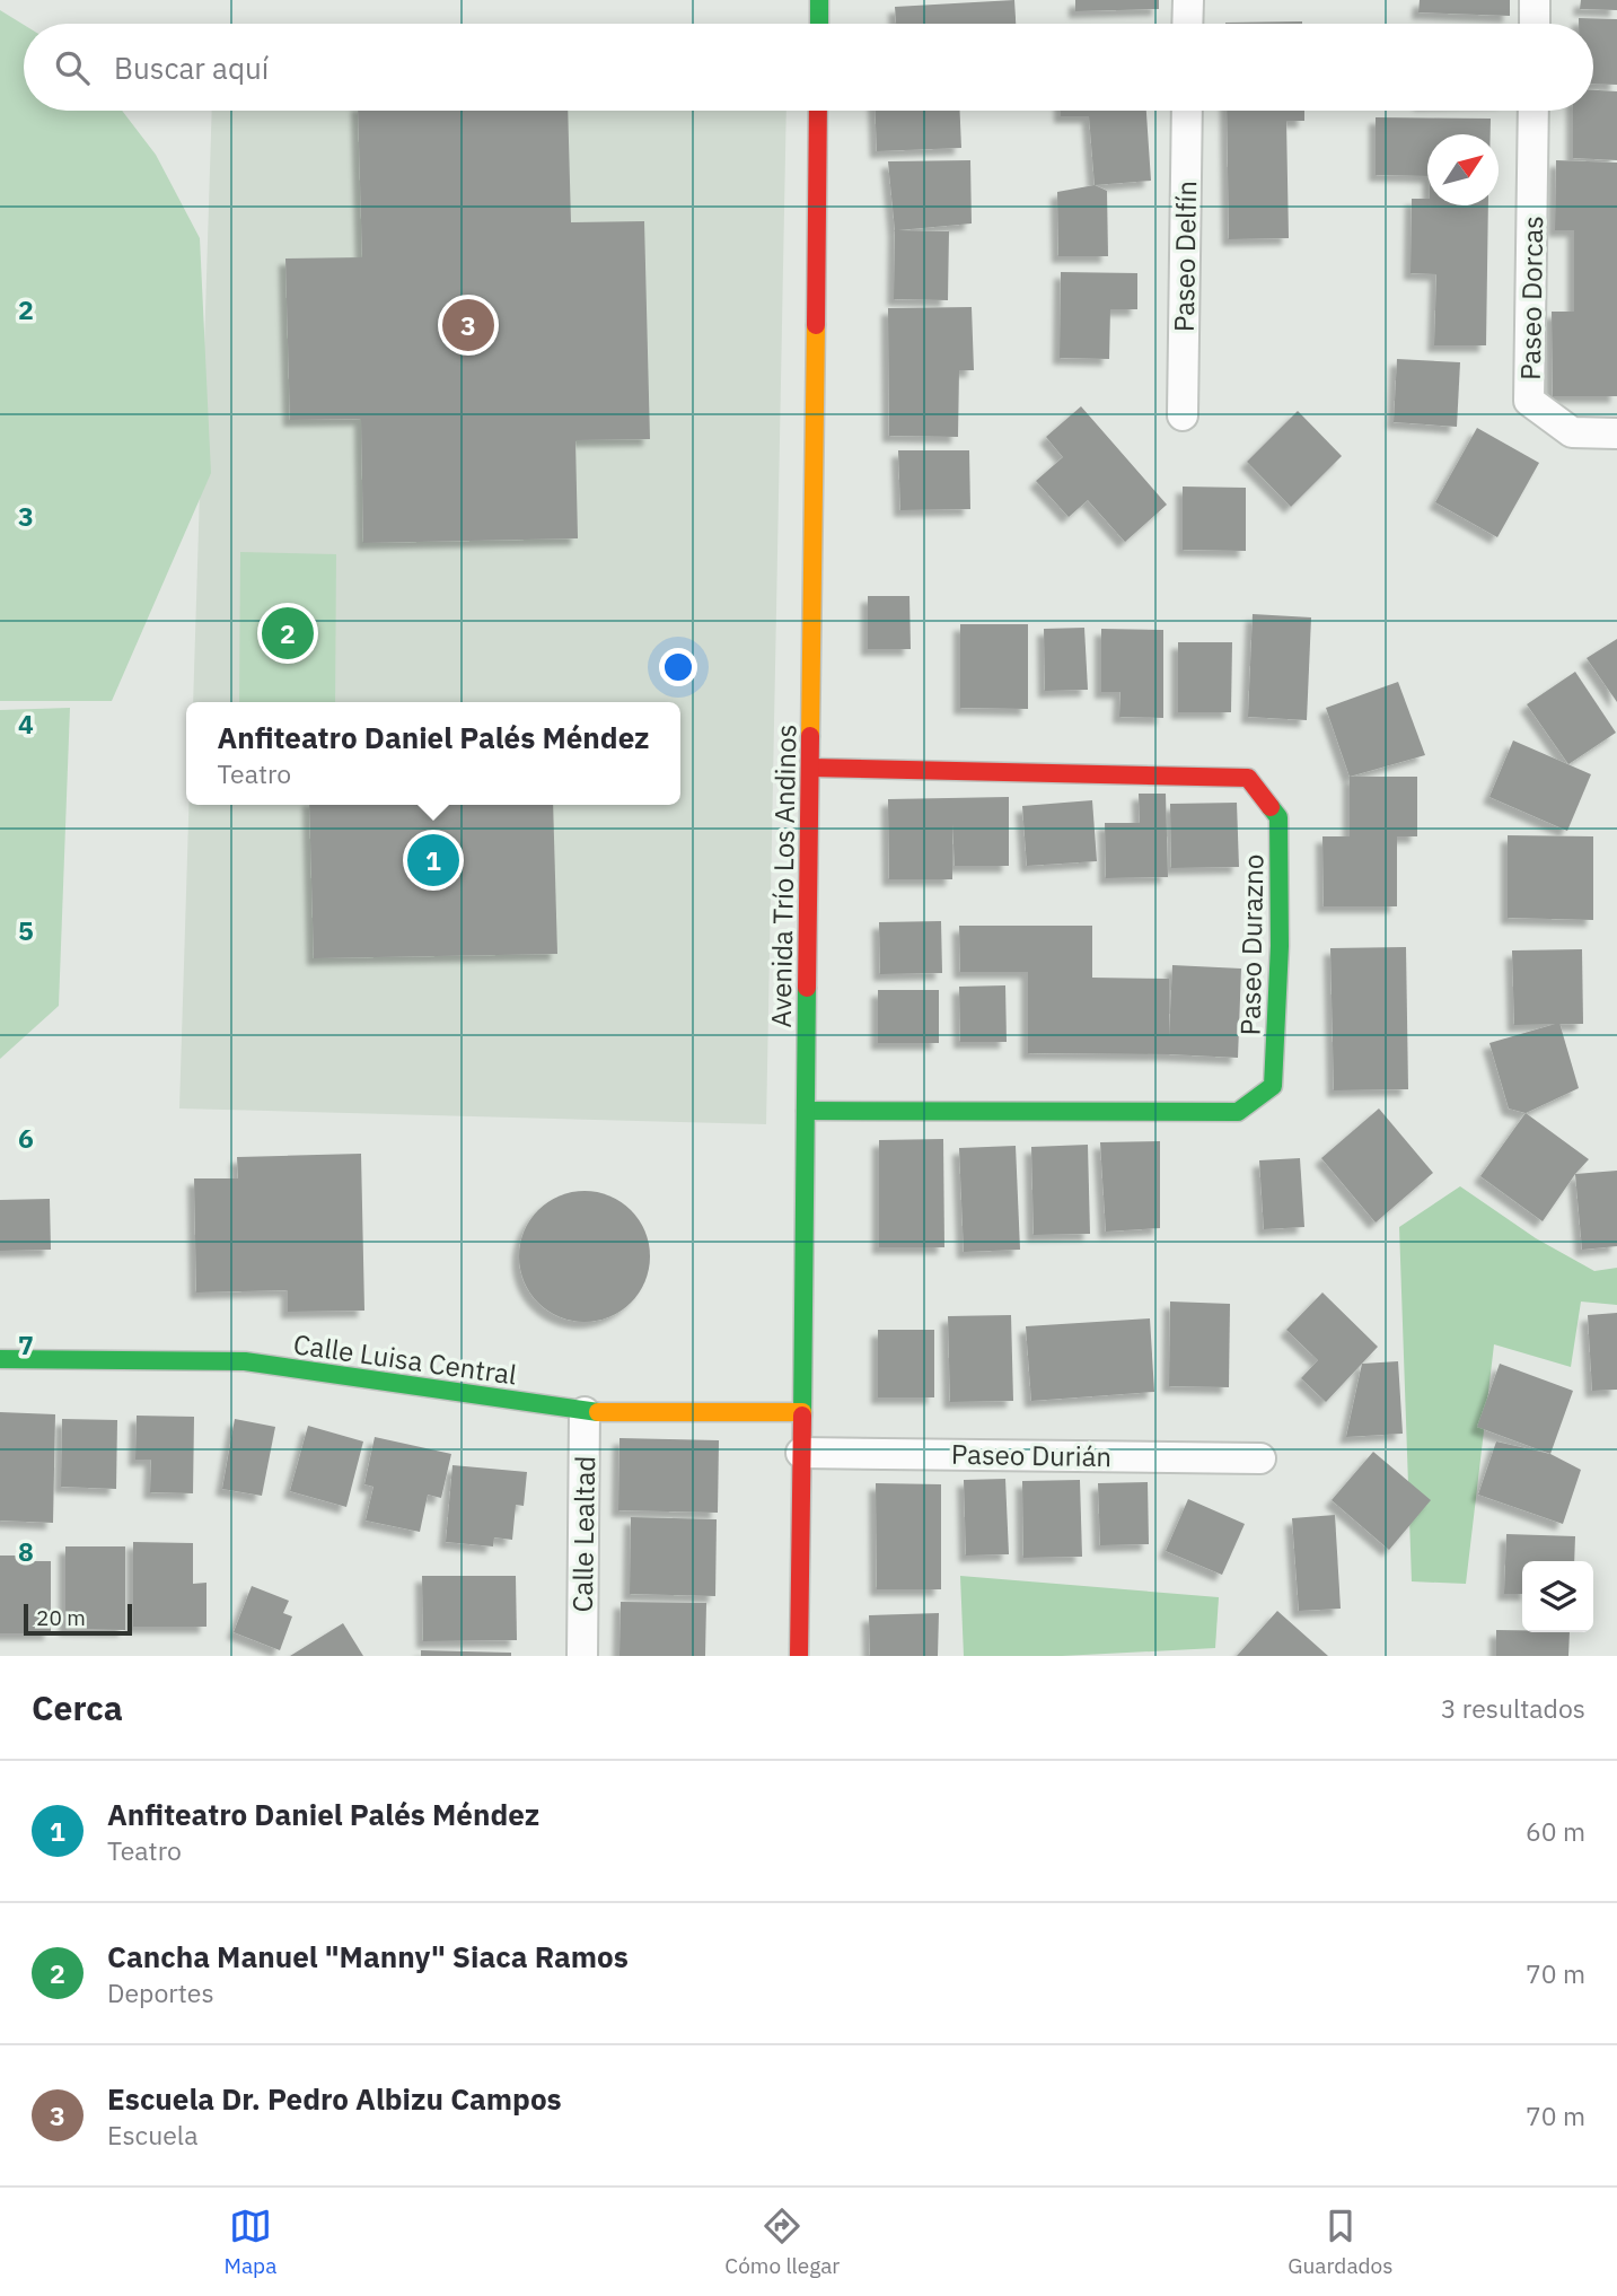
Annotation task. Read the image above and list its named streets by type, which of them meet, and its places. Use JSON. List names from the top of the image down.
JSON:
{
  "streets": {
    "street": [
      "Paseo Delfín",
      "Paseo Dorcas",
      "Avenida Trío Los Andinos",
      "Paseo Durazno",
      "Calle Luisa Central",
      "Paseo Durián",
      "Calle Lealtad"
    ]
  },
  "crossings": [
    ["Avenida Trío Los Andinos", "Paseo Durazno"],
    ["Avenida Trío Los Andinos", "Calle Luisa Central"],
    ["Avenida Trío Los Andinos", "Paseo Durián"],
    ["Calle Luisa Central", "Calle Lealtad"]
  ],
  "scale_bar": "20 m",
  "north": "top right",
  "page": {
    "search": "Buscar aquí",
    "pins": ["3", "2", "1"],
    "popup": ["Anfiteatro Daniel Palés Méndez", "Teatro"],
    "scale": "20 m",
    "heading": ["Cerca", "3 resultados"],
    "list": [
      {
        "mark": "1",
        "name": "Anfiteatro Daniel Palés Méndez",
        "note": "Teatro",
        "value": "60 m"
      },
      {
        "mark": "2",
        "name": "Cancha Manuel \"Manny\" Siaca Ramos",
        "note": "Deportes",
        "value": "70 m"
      },
      {
        "mark": "3",
        "name": "Escuela Dr. Pedro Albizu Campos",
        "note": "Escuela",
        "value": "70 m"
      }
    ],
    "nav": ["Mapa", "Cómo llegar", "Guardados"]
  },
  "grid": {
    "rows": [
      "2",
      "3",
      "4",
      "5",
      "6",
      "7",
      "8"
    ]
  }
}
